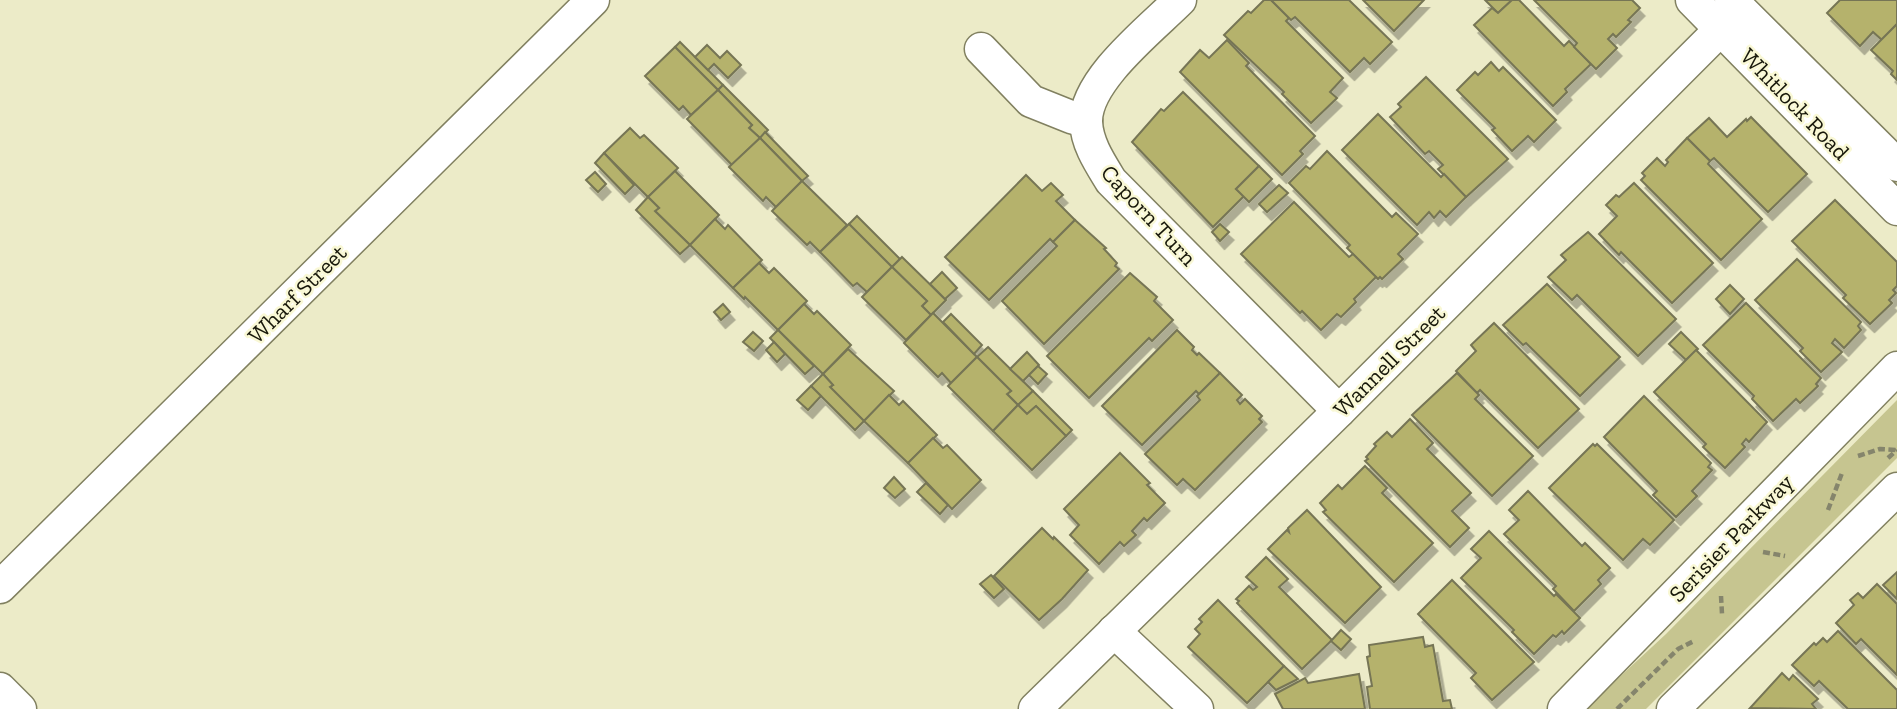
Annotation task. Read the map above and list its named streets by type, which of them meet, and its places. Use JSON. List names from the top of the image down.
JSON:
{
  "streets": {
    "street": [
      "Whitlock Road",
      "Caporn Turn",
      "Wharf Street",
      "Wannell Street",
      "Serisier Parkway"
    ]
  },
  "crossings": [
    ["Whitlock Road", "Wannell Street"],
    ["Caporn Turn", "Wannell Street"]
  ]
}
